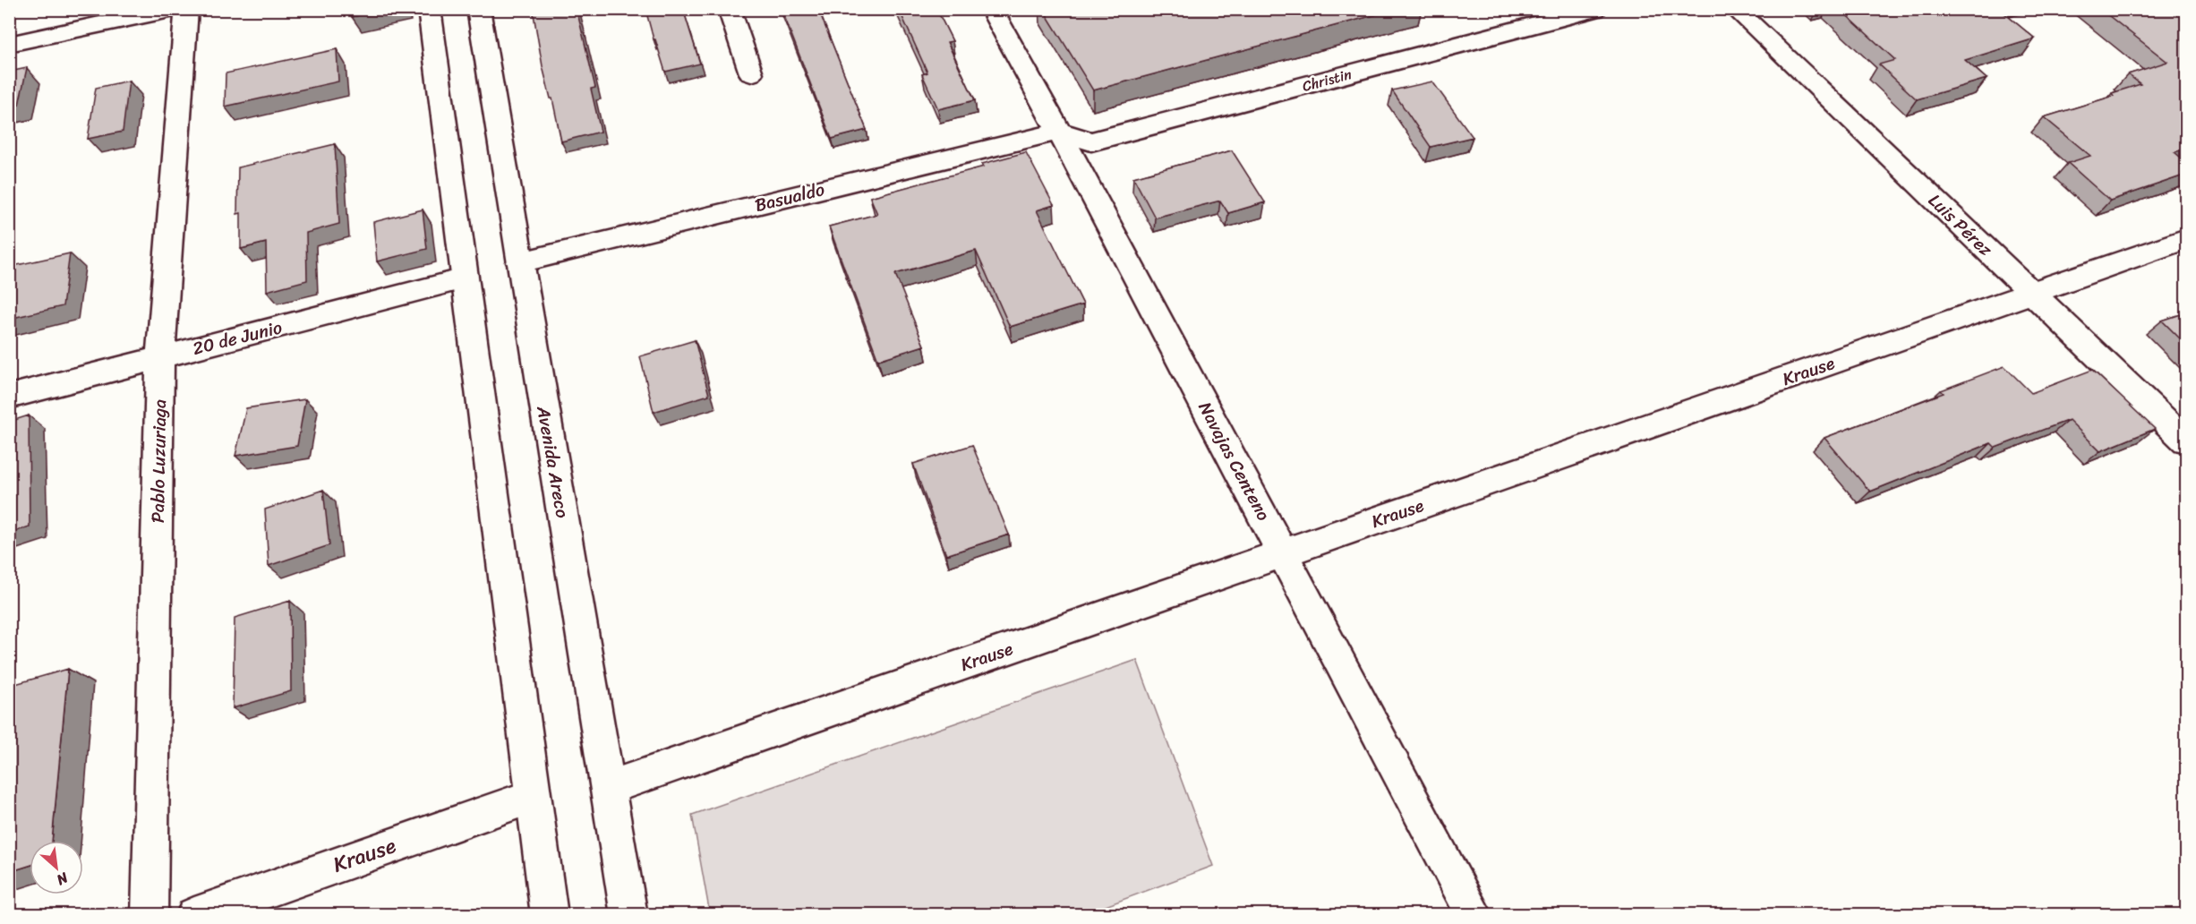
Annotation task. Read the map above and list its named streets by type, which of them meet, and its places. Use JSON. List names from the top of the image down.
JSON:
{
  "streets": {
    "street": [
      "Christin",
      "Basualdo",
      "Luis Pérez",
      "20 de Junio",
      "Krause",
      "Pablo Luzuriaga",
      "Navajas Centeno",
      "Avenida Areco"
    ]
  },
  "crossings": [
    ["Christin", "Basualdo"],
    ["Christin", "Navajas Centeno"],
    ["Basualdo", "Navajas Centeno"],
    ["Basualdo", "Avenida Areco"],
    ["Luis Pérez", "Krause"],
    ["20 de Junio", "Pablo Luzuriaga"],
    ["Krause", "Navajas Centeno"],
    ["Krause", "Avenida Areco"]
  ],
  "north": "bottom right"
}
